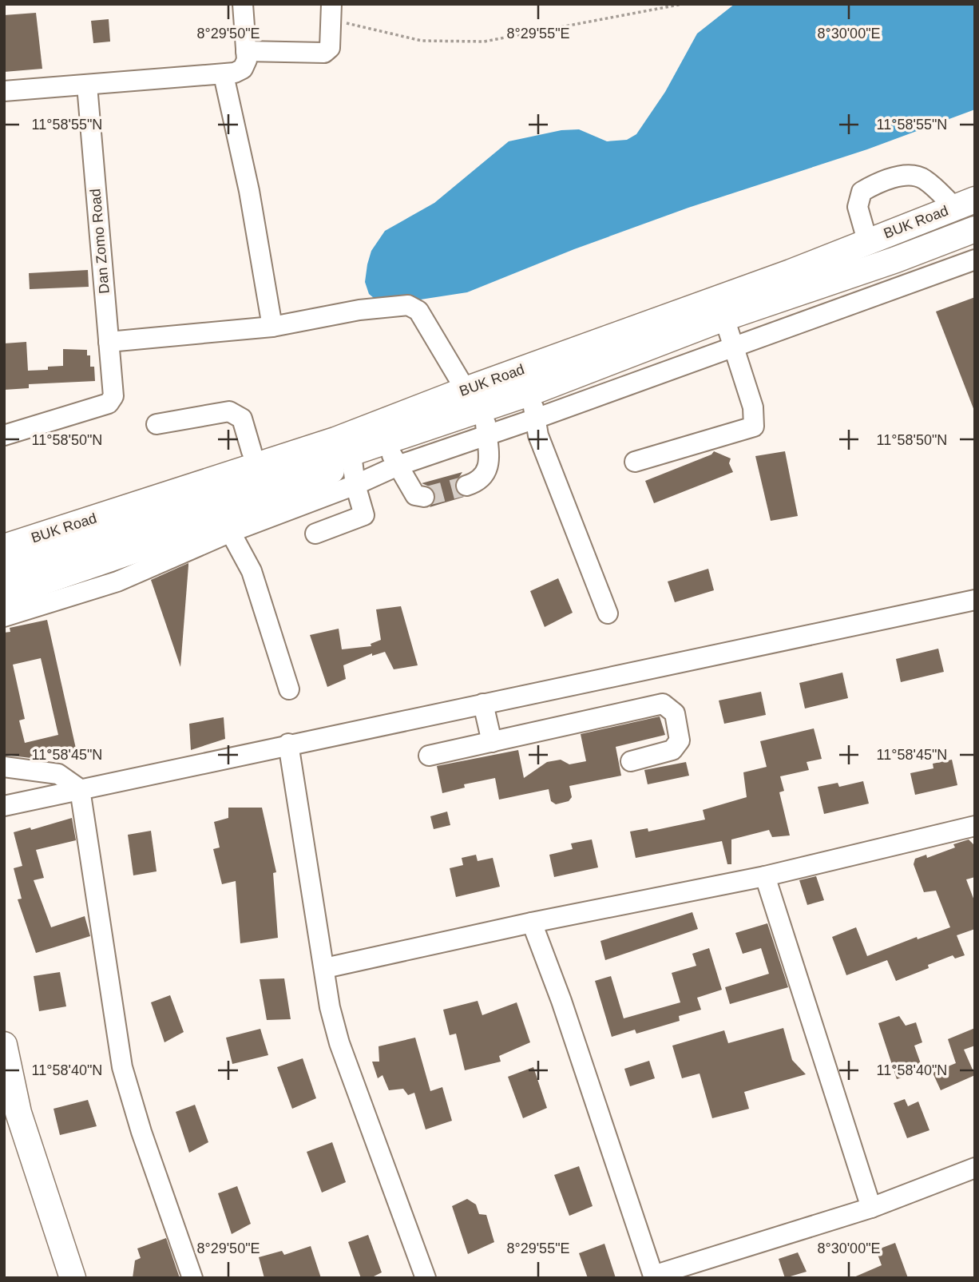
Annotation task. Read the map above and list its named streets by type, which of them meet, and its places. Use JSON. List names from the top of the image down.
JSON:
{
  "streets": {
    "main road": ["BUK Road"],
    "street": ["Dan Zomo Road"]
  },
  "coordinates": [
    "8°29'50\"E",
    "8°29'55\"E",
    "8°30'00\"E",
    "11°58'55\"N",
    "11°58'50\"N",
    "11°58'45\"N",
    "11°58'40\"N"
  ]
}
